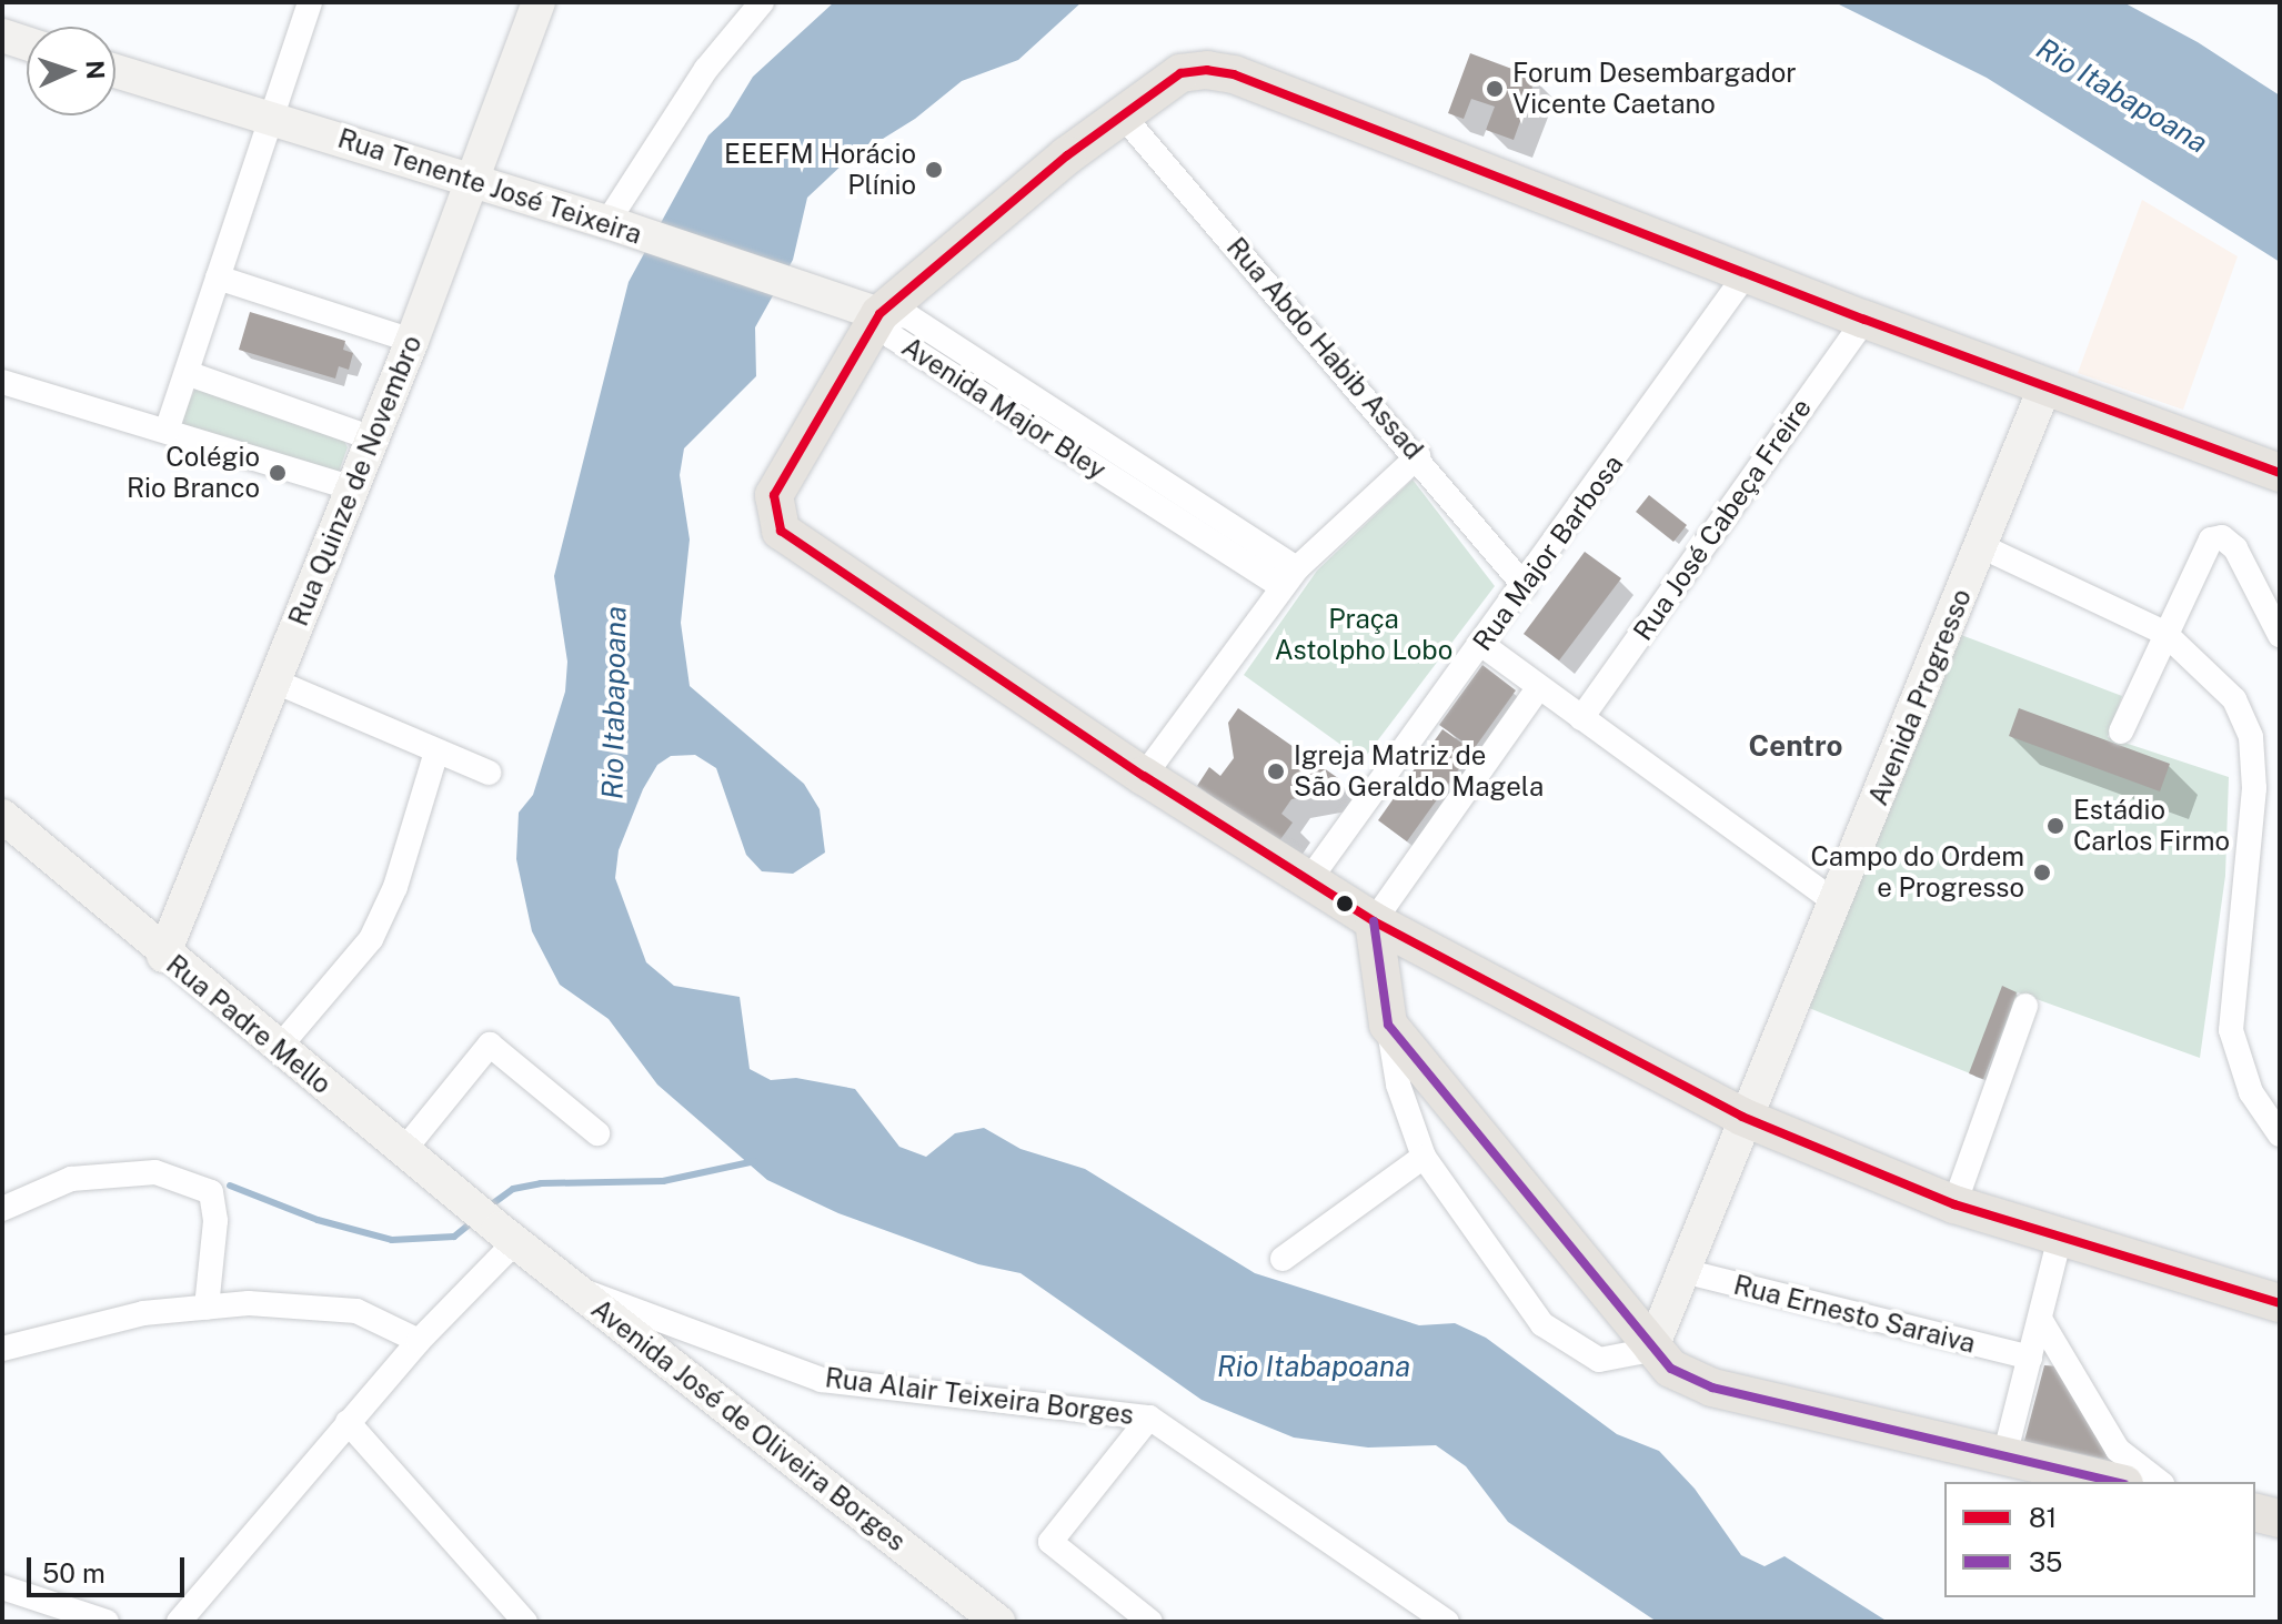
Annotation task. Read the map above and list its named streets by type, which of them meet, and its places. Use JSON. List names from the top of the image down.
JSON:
{
  "streets": {
    "main road": [
      "Rua Tenente José Teixeira",
      "Rua Quinze de Novembro",
      "Avenida Progresso",
      "Rua Padre Mello",
      "Avenida José de Oliveira Borges"
    ],
    "street": [
      "Rua Abdo Habib Assad",
      "Avenida Major Bley",
      "Rua José Cabeça Freire",
      "Rua Major Barbosa",
      "Rua Ernesto Saraiva",
      "Rua Alair Teixeira Borges"
    ]
  },
  "crossings": [
    ["Rua Tenente José Teixeira", "Avenida Major Bley"],
    ["Rua Tenente José Teixeira", "Rua Quinze de Novembro"],
    ["Rua Abdo Habib Assad", "Rua Major Barbosa"],
    ["Rua Quinze de Novembro", "Rua Padre Mello"],
    ["Avenida Progresso", "Rua Ernesto Saraiva"],
    ["Rua Padre Mello", "Avenida José de Oliveira Borges"],
    ["Rua Alair Teixeira Borges", "Avenida José de Oliveira Borges"]
  ],
  "districts": ["Centro"],
  "water": ["Rio Itabapoana"],
  "parks": ["Praça Astolpho Lobo"],
  "places": [
    "Forum Desembargador Vicente Caetano",
    "EEEFM Horácio Plínio",
    "Colégio Rio Branco",
    "Igreja Matriz de São Geraldo Magela",
    "Estádio Carlos Firmo",
    "Campo do Ordem e Progresso"
  ],
  "lines": ["transit line 81", "transit line 35"],
  "legend": ["81", "35"],
  "scale_bar": "50 m",
  "north": "right"
}
